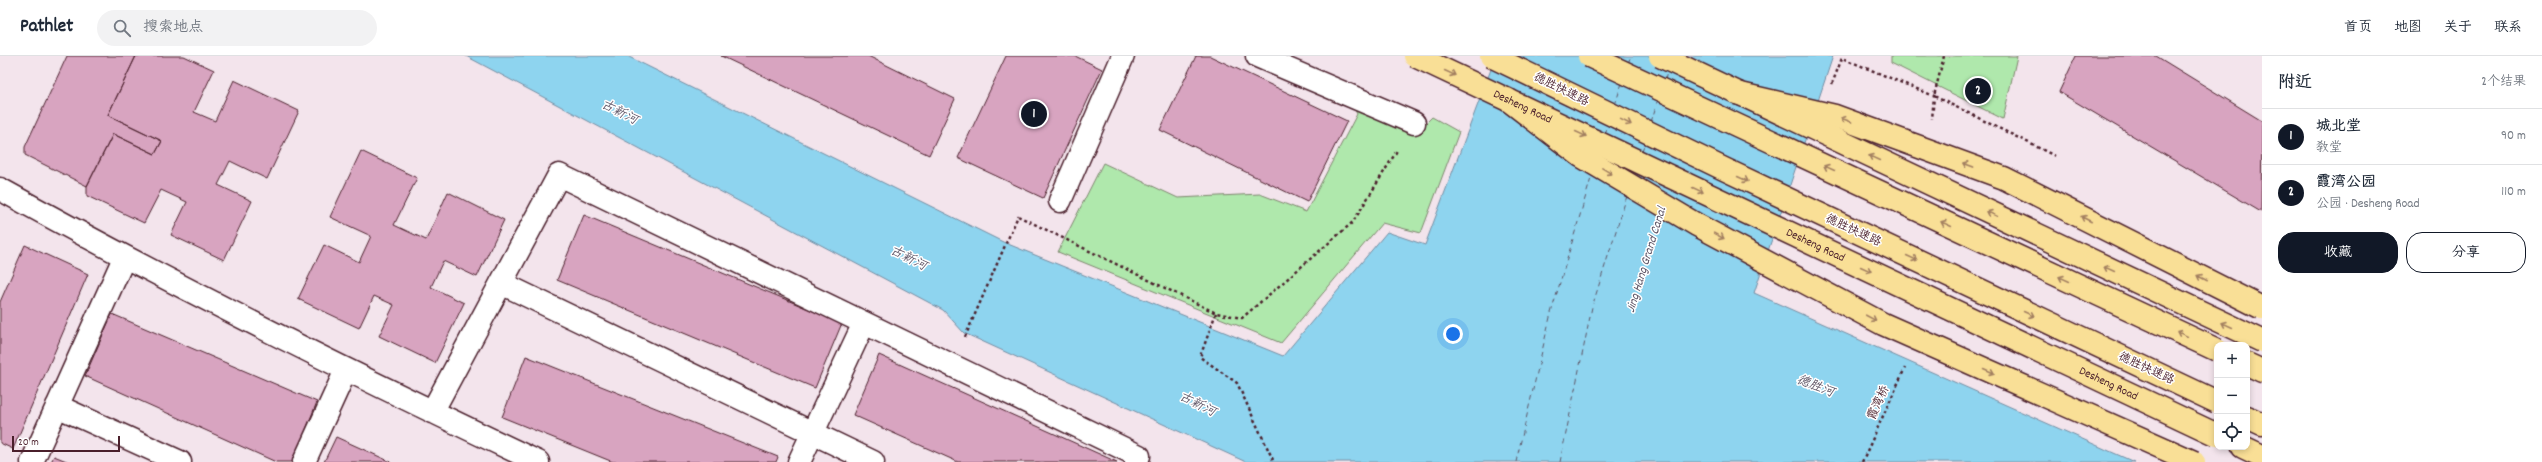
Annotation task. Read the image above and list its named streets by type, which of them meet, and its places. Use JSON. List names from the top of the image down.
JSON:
{
  "streets": {
    "main road": ["德胜快速路", "Desheng Road"],
    "path": ["霞湾桥"]
  },
  "water": ["古新河", "Jing Hang Grand Canal", "德胜河"],
  "scale_bar": "20 m",
  "page": {
    "header": "Pathlet",
    "search": "搜索地点",
    "nav": [
      "首页",
      "地图",
      "关于",
      "联系"
    ],
    "heading": ["附近", "2个结果"],
    "pins": ["2", "1"],
    "list": [
      {
        "mark": "1",
        "name": "城北堂",
        "note": "教堂",
        "value": "90 m"
      },
      {
        "mark": "2",
        "name": "霞湾公园",
        "note": "公园 · Desheng Road",
        "value": "110 m"
      }
    ],
    "buttons": ["收藏", "分享"],
    "map_buttons": ["+", "−"],
    "scale": "20 m"
  }
}
